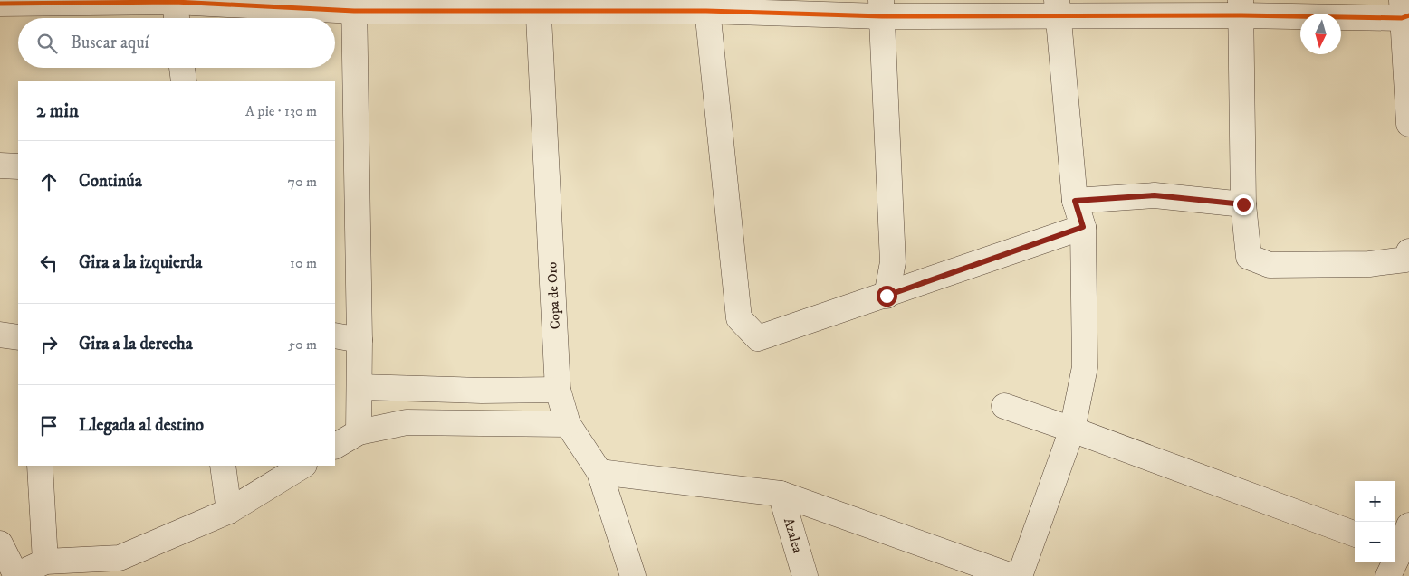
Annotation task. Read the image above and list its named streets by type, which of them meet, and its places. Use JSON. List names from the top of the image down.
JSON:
{
  "streets": {
    "street": ["Copa de Oro", "Azalea"]
  },
  "north": "bottom",
  "page": {
    "search": "Buscar aquí",
    "heading": ["2 min", "A pie · 130 m"],
    "list": [
      ["Continúa", "70 m"],
      ["Gira a la izquierda", "10 m"],
      ["Gira a la derecha", "50 m"],
      "Llegada al destino"
    ],
    "map_buttons": ["+", "−"]
  }
}
